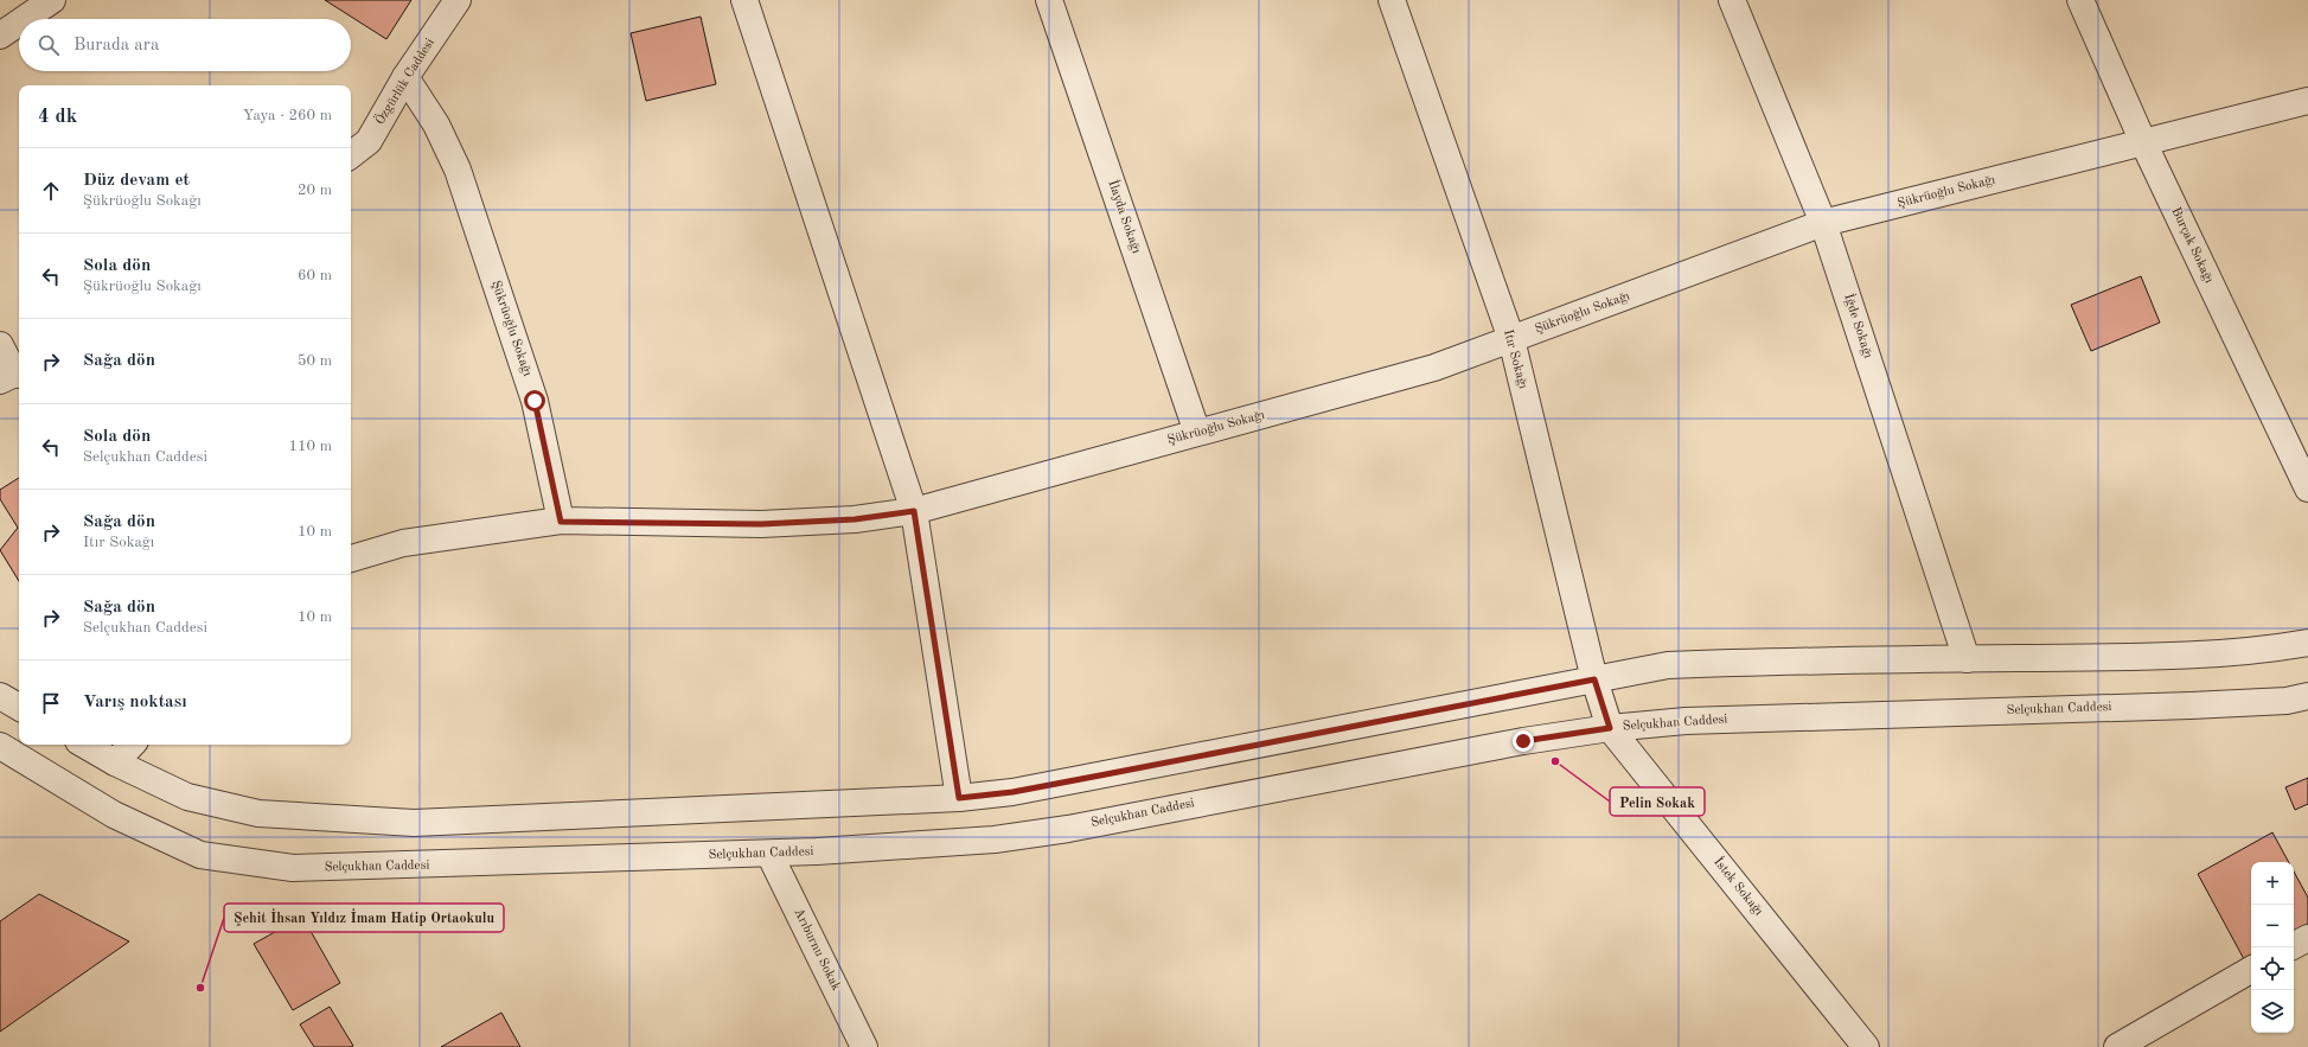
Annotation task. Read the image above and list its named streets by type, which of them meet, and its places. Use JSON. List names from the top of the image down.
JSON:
{
  "streets": {
    "street": [
      "Özgürlük Caddesi",
      "Şükrüoğlu Sokağı",
      "İlayda Sokağı",
      "Burçak Sokağı",
      "İğde Sokağı",
      "Itır Sokağı",
      "Selçukhan Caddesi",
      "İstek Sokağı",
      "Arıburnu Sokak"
    ]
  },
  "crossings": [
    ["Özgürlük Caddesi", "Şükrüoğlu Sokağı"],
    ["Şükrüoğlu Sokağı", "İlayda Sokağı"],
    ["Şükrüoğlu Sokağı", "Burçak Sokağı"],
    ["Şükrüoğlu Sokağı", "İğde Sokağı"],
    ["Şükrüoğlu Sokağı", "Itır Sokağı"],
    ["Itır Sokağı", "Selçukhan Caddesi"],
    ["Itır Sokağı", "İstek Sokağı"],
    ["Selçukhan Caddesi", "İstek Sokağı"],
    ["Selçukhan Caddesi", "Arıburnu Sokak"]
  ],
  "places": ["Pelin Sokak", "Şehit İhsan Yıldız İmam Hatip Ortaokulu"],
  "page": {
    "search": "Burada ara",
    "heading": ["4 dk", "Yaya · 260 m"],
    "list": [
      ["Düz devam et", "Şükrüoğlu Sokağı", "20 m"],
      ["Sola dön", "Şükrüoğlu Sokağı", "60 m"],
      ["Sağa dön", "50 m"],
      ["Sola dön", "Selçukhan Caddesi", "110 m"],
      ["Sağa dön", "Itır Sokağı", "10 m"],
      ["Sağa dön", "Selçukhan Caddesi", "10 m"],
      "Varış noktası"
    ],
    "map_buttons": ["+", "−"]
  }
}
